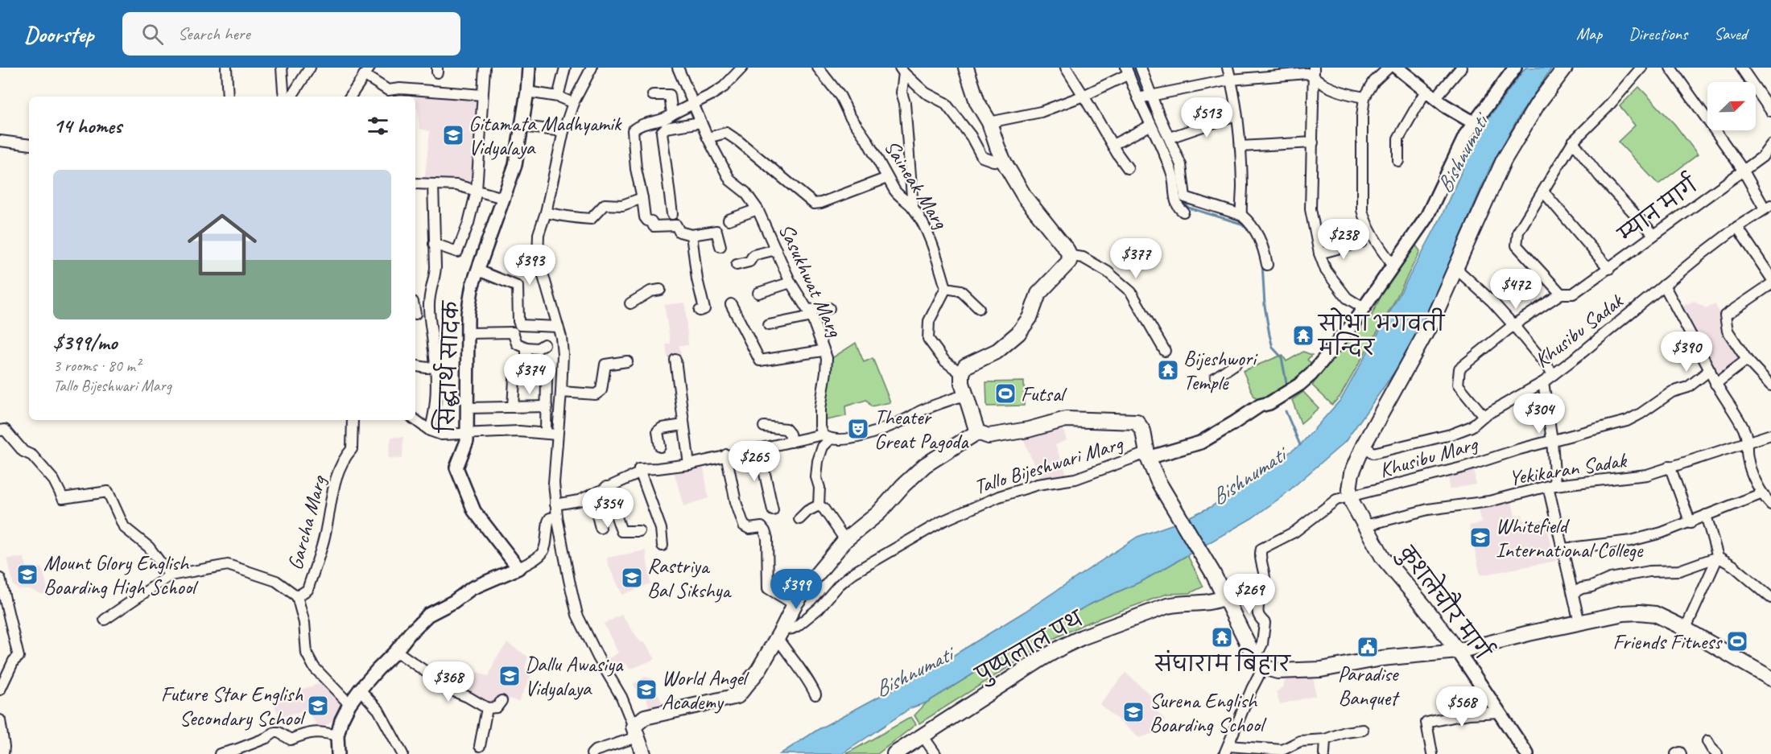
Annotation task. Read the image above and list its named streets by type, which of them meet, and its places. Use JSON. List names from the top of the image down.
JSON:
{
  "streets": {
    "main road": ["कुशलेचौर मार्ग", "पुष्पलाल पथ"],
    "street": [
      "Saineak Marg",
      "म्यान मार्ग",
      "Sasukhwat Marg",
      "Khusibu Sadak",
      "सिद्धार्थ सादक",
      "Khusibu Marg",
      "Tallo Bijeshwari Marg",
      "Yekikaran Sadak",
      "Garcha Marg"
    ]
  },
  "crossings": [
    ["म्यान मार्ग", "Khusibu Sadak"],
    ["Khusibu Marg", "कुशलेचौर मार्ग"],
    ["Yekikaran Sadak", "कुशलेचौर मार्ग"]
  ],
  "water": ["Bishnumati"],
  "places": {
    "school or university": [
      "Gitamata Madhyamik Vidyalaya",
      "Whitefield International College",
      "Mount Glory English Boarding High School",
      "Rastriya Bal Sikshya",
      "Dallu Awasiya Vidyalaya",
      "World Angel Academy",
      "Future Star English Secondary School",
      "Surena English Boarding School"
    ],
    "temple": ["सोभा भगवती मन्दिर", "Bijeshwori Temple", "संघाराम बिहार"],
    "sports": ["Futsal", "Friends Fitness"],
    "theatre": ["Theater Great Pagoda"],
    "public building": ["Paradise Banquet"]
  },
  "north": "top right",
  "page": {
    "header": "Doorstep",
    "search": "Search here",
    "nav": ["Map", "Directions", "Saved"],
    "heading": "14 homes",
    "price": [
      "$513",
      "$238",
      "$377",
      "$393",
      "$472",
      "$390",
      "$374",
      "$304",
      "$265",
      "$354",
      "$399",
      "$269",
      "$368",
      "$568"
    ],
    "list": [
      {
        "name": "$399/mo",
        "note": "3 rooms · 80 m² · Tallo Bijeshwari Marg"
      }
    ]
  }
}
